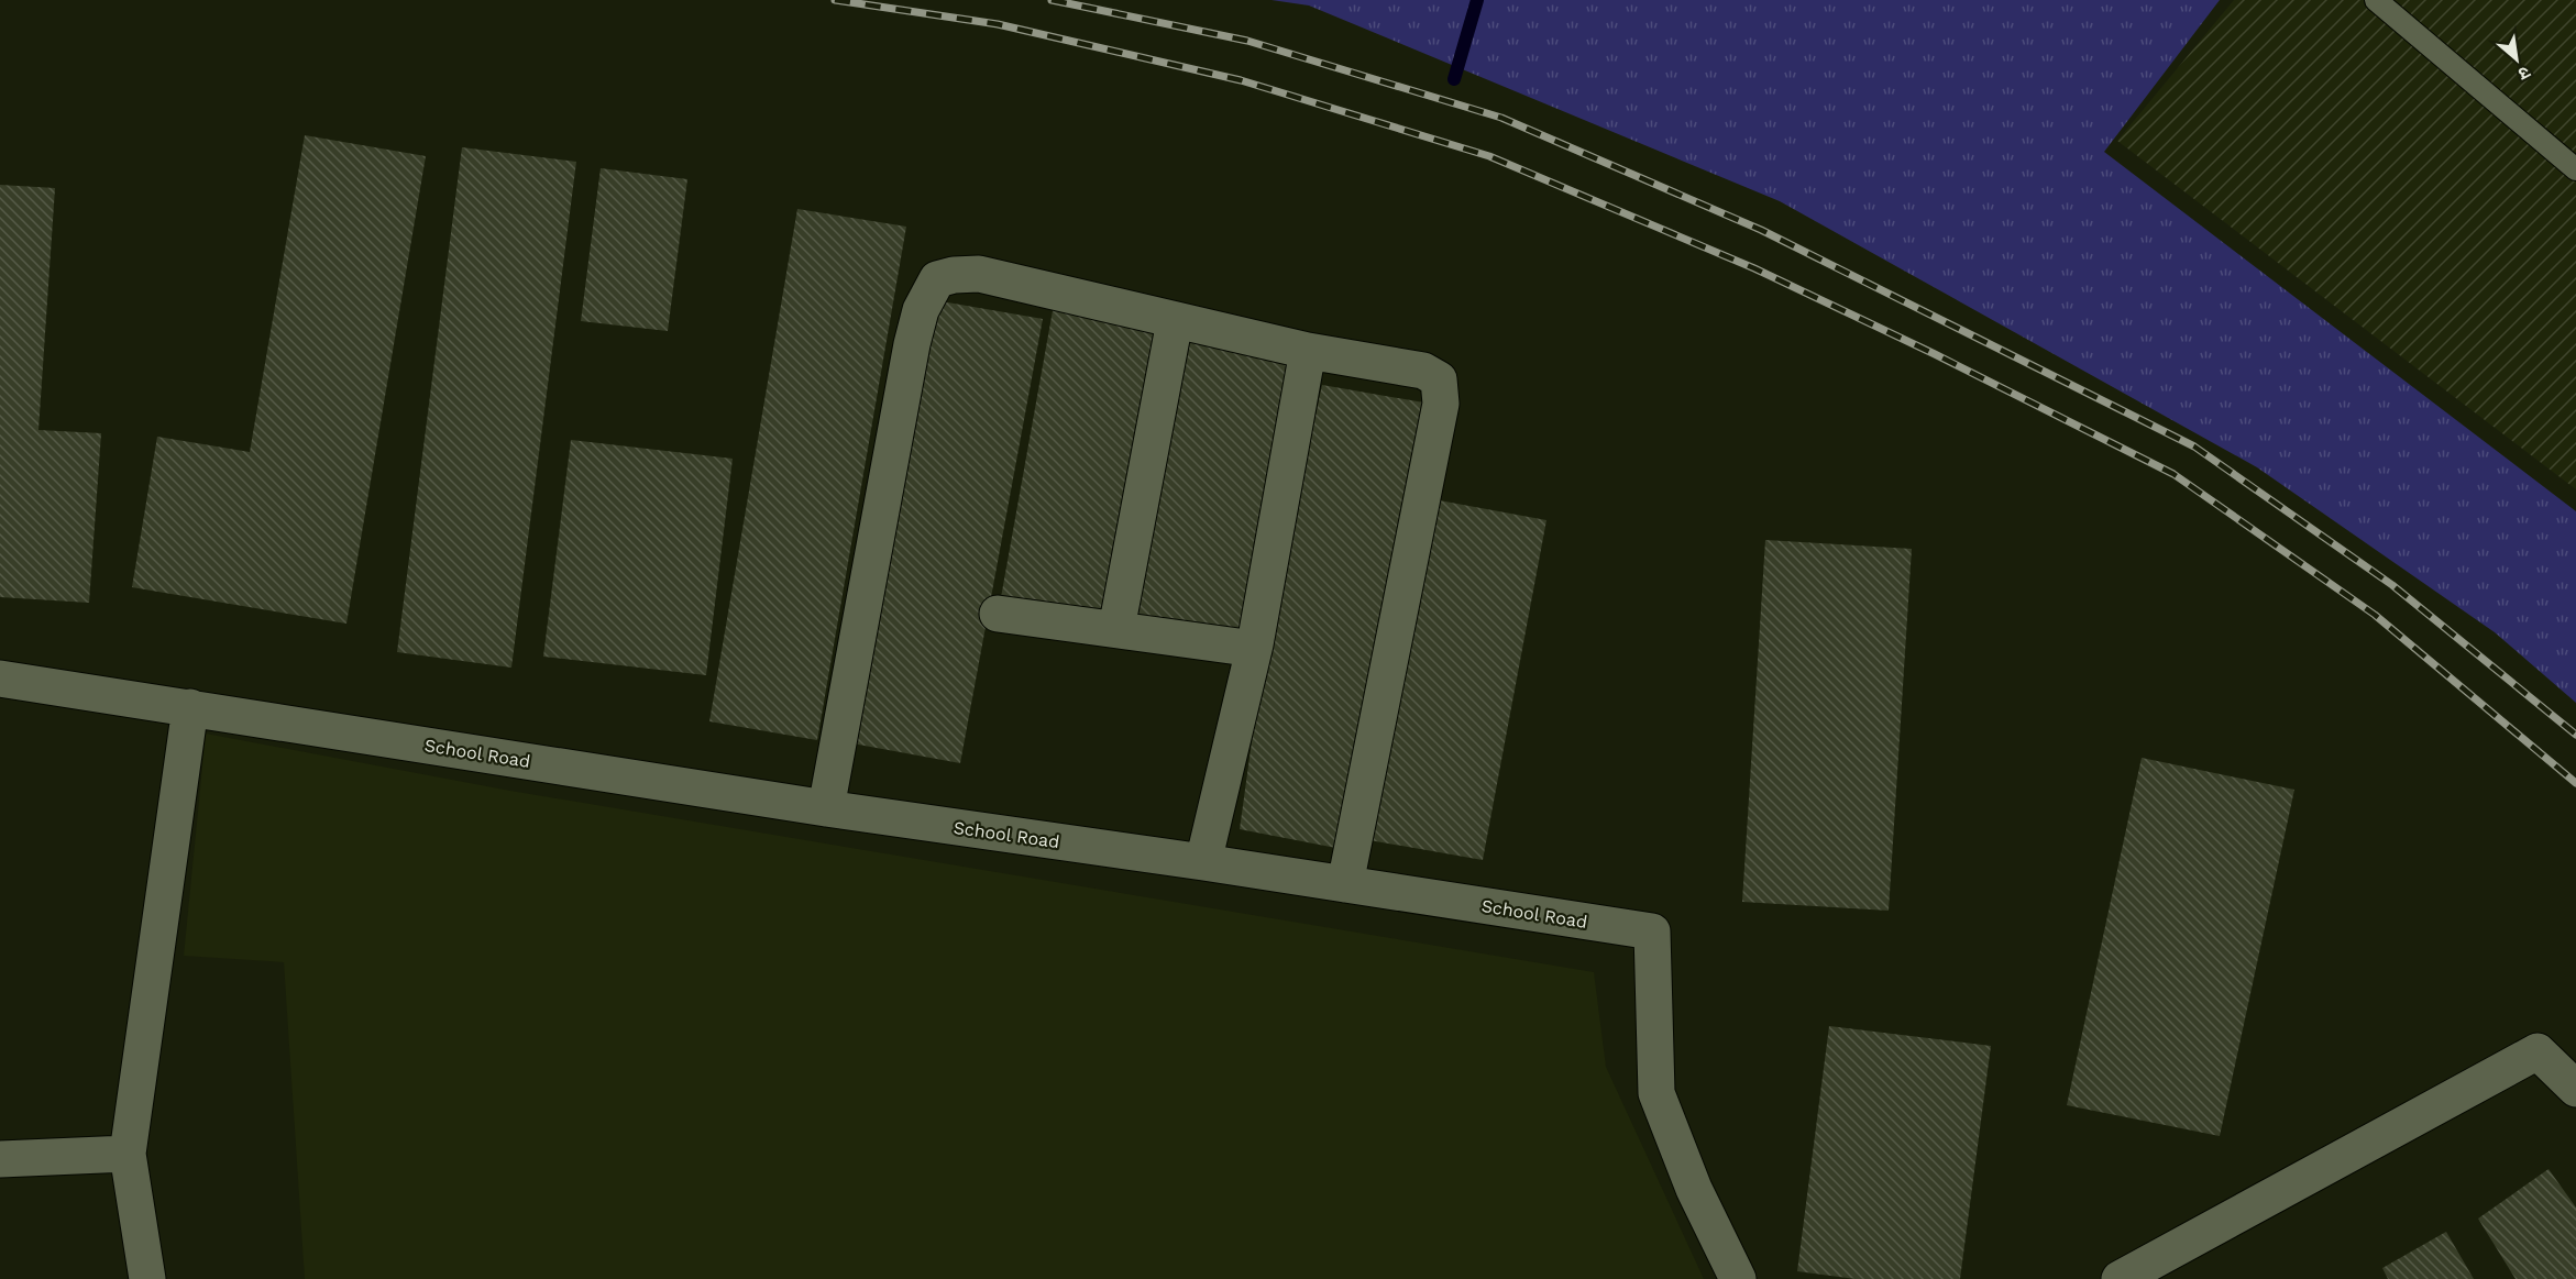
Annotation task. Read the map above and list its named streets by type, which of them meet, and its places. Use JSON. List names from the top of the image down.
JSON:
{
  "streets": {
    "street": ["School Road"]
  },
  "north": "bottom right"
}
